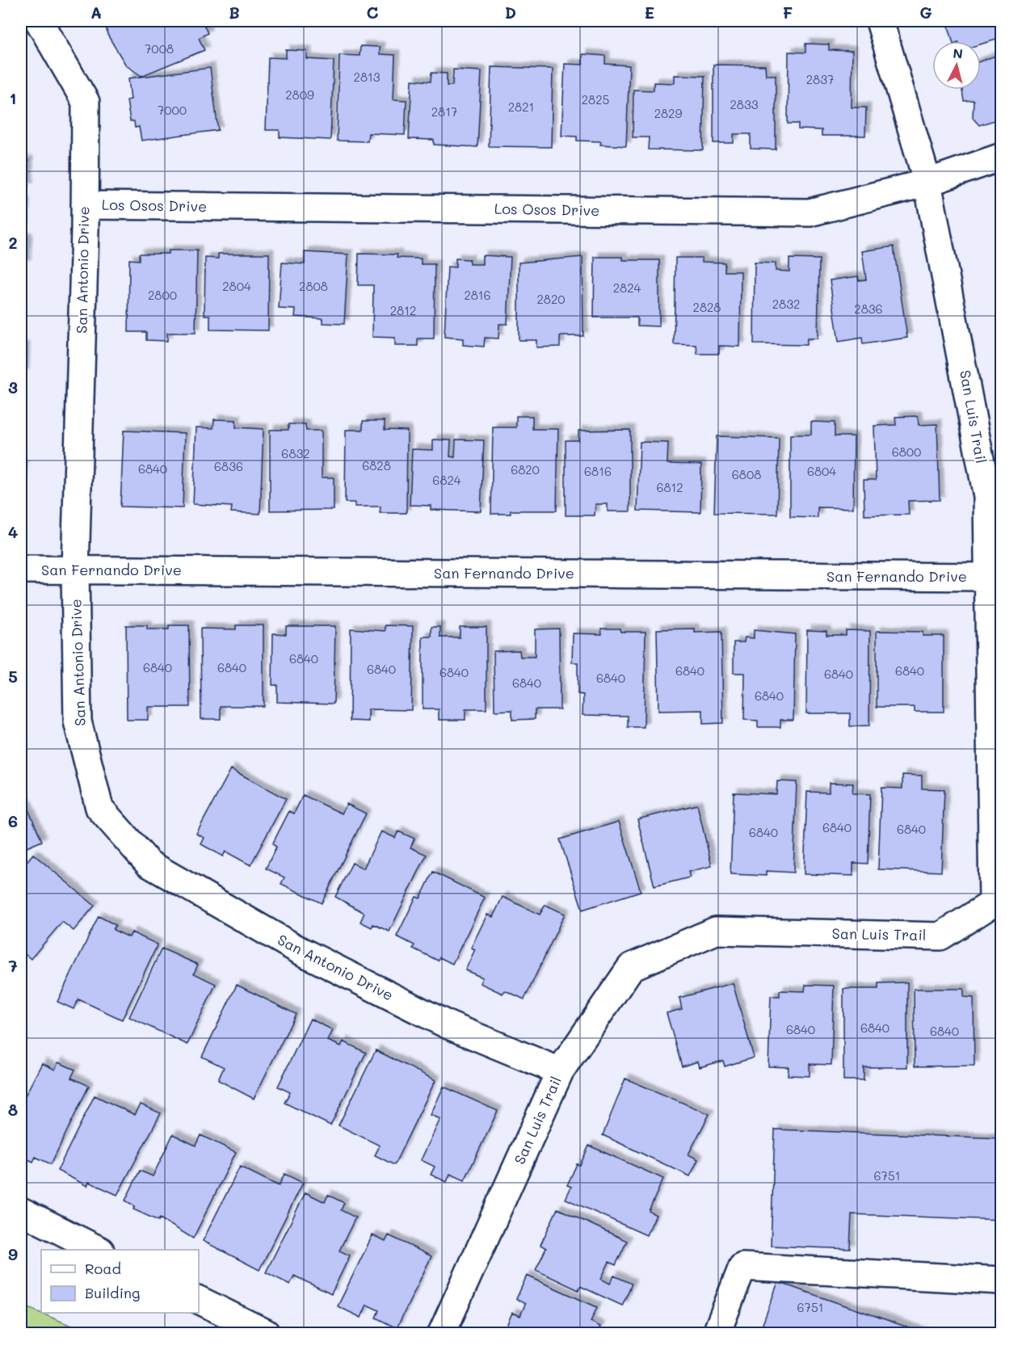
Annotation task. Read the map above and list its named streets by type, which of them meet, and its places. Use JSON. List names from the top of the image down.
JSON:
{
  "streets": {
    "street": [
      "Los Osos Drive",
      "San Antonio Drive",
      "San Luis Trail",
      "San Fernando Drive"
    ]
  },
  "crossings": [
    ["Los Osos Drive", "San Antonio Drive"],
    ["Los Osos Drive", "San Luis Trail"],
    ["San Antonio Drive", "San Luis Trail"],
    ["San Antonio Drive", "San Fernando Drive"],
    ["San Luis Trail", "San Fernando Drive"]
  ],
  "house_numbers": [
    "7008",
    "2813",
    "2837",
    "2809",
    "2825",
    "2833",
    "2821",
    "7000",
    "2817",
    "2829",
    "2804",
    "2808",
    "2824",
    "2800",
    "2816",
    "2820",
    "2832",
    "2828",
    "2836",
    "2812",
    "6800",
    "6832",
    "6828",
    "6836",
    "6840",
    "6820",
    "6816",
    "6804",
    "6808",
    "6824",
    "6812",
    "6840",
    "6840",
    "6840",
    "6840",
    "6840",
    "6840",
    "6840",
    "6840",
    "6840",
    "6840",
    "6840",
    "6840",
    "6840",
    "6840",
    "6840",
    "6840",
    "6840",
    "6751",
    "6751"
  ],
  "legend": ["Road", "Building"],
  "north": "top",
  "grid": {
    "columns": [
      "A",
      "B",
      "C",
      "D",
      "E",
      "F",
      "G"
    ],
    "rows": [
      "1",
      "2",
      "3",
      "4",
      "5",
      "6",
      "7",
      "8",
      "9"
    ]
  }
}
